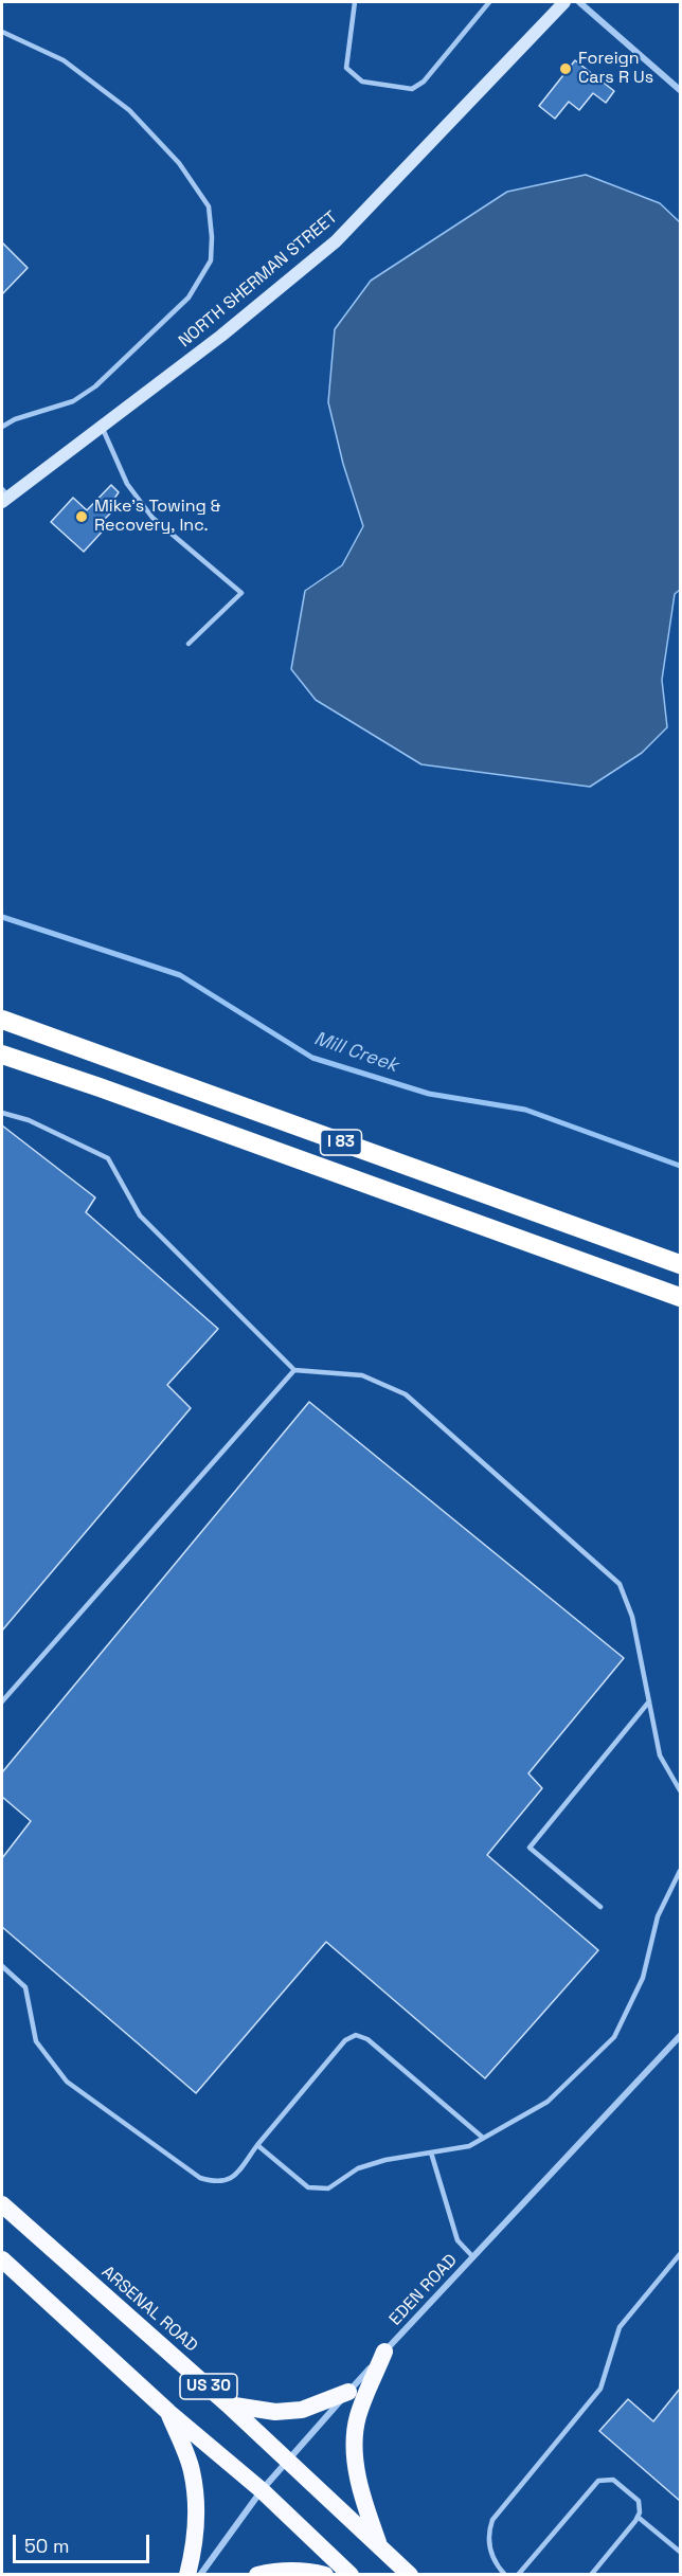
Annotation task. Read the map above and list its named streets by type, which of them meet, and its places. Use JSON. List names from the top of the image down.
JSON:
{
  "streets": {
    "highway": ["I 83", "ARSENAL ROAD", "US 30"],
    "main road": ["NORTH SHERMAN STREET"],
    "street": ["EDEN ROAD"]
  },
  "crossings": [
    ["EDEN ROAD", "ARSENAL ROAD"],
    ["EDEN ROAD", "US 30"]
  ],
  "water": ["Mill Creek"],
  "places": ["Foreign Cars R Us", "Mike's Towing & Recovery, Inc."],
  "scale_bar": "50 m"
}
